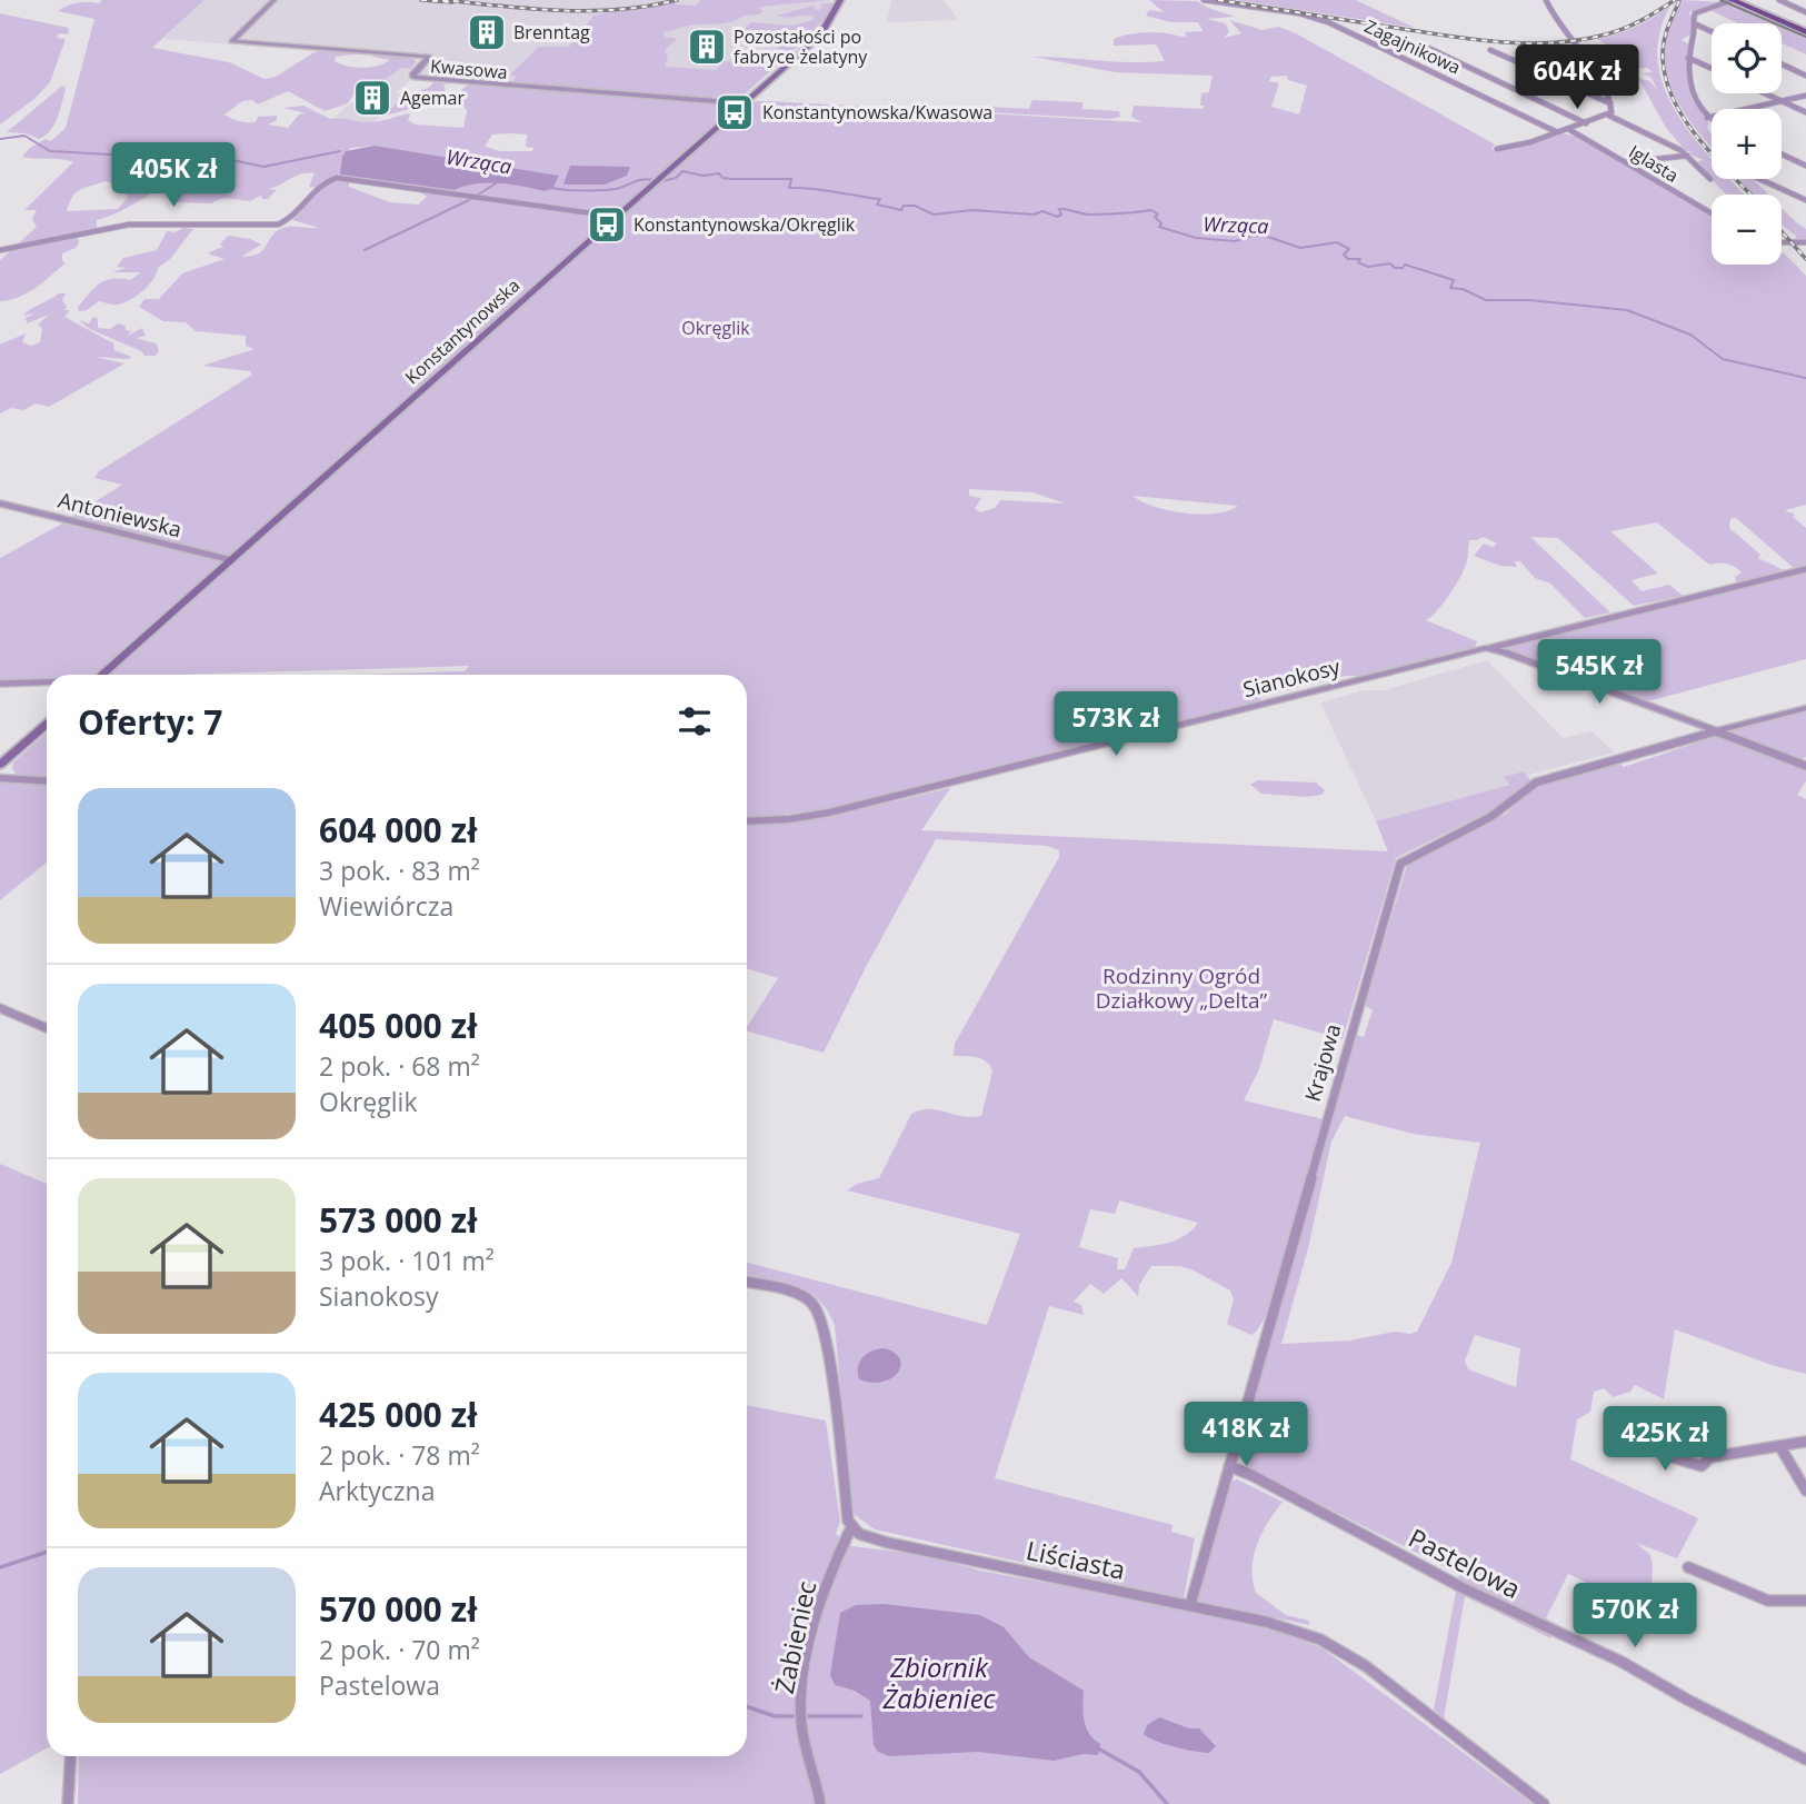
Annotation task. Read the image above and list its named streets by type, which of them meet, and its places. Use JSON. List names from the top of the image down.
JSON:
{
  "streets": {
    "main road": ["Konstantynowska"],
    "street": [
      "Zagajnikowa",
      "Kwasowa",
      "Iglasta",
      "Antoniewska",
      "Sianokosy",
      "Krajowa",
      "Liściasta",
      "Pastelowa",
      "Żabieniec"
    ]
  },
  "crossings": [
    ["Kwasowa", "Konstantynowska"],
    ["Konstantynowska", "Antoniewska"],
    ["Krajowa", "Liściasta"],
    ["Krajowa", "Pastelowa"],
    ["Liściasta", "Żabieniec"]
  ],
  "water": ["Wrząca", "Zbiornik Żabieniec"],
  "parks": ["Okręglik", "Rodzinny Ogród Działkowy „Delta”"],
  "places": {
    "building": ["Brenntag", "Pozostałości po fabryce żelatyny", "Agemar"],
    "bus stop": ["Konstantynowska/Kwasowa", "Konstantynowska/Okręglik"]
  },
  "page": {
    "map_buttons": ["+", "−"],
    "price": [
      "604K zł",
      "405K zł",
      "545K zł",
      "573K zł",
      "418K zł",
      "425K zł",
      "570K zł"
    ],
    "heading": "Oferty: 7",
    "list": [
      {
        "name": "604 000 zł",
        "note": "3 pok. · 83 m² · Wiewiórcza"
      },
      {
        "name": "405 000 zł",
        "note": "2 pok. · 68 m² · Okręglik"
      },
      {
        "name": "573 000 zł",
        "note": "3 pok. · 101 m² · Sianokosy"
      },
      {
        "name": "425 000 zł",
        "note": "2 pok. · 78 m² · Arktyczna"
      },
      {
        "name": "570 000 zł",
        "note": "2 pok. · 70 m² · Pastelowa"
      }
    ]
  }
}
